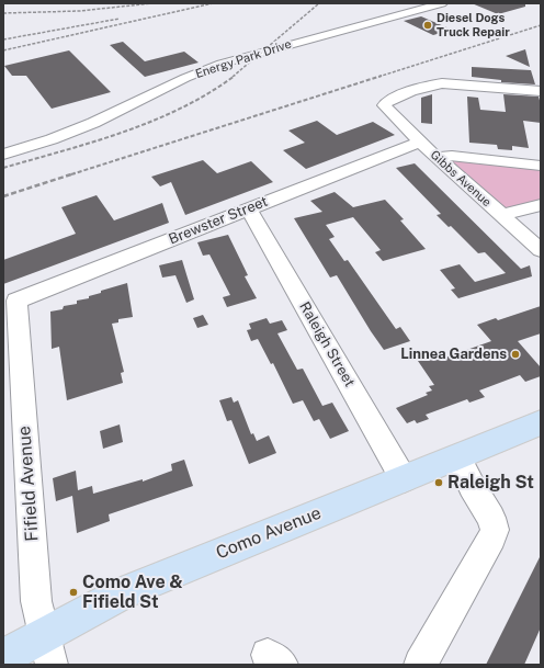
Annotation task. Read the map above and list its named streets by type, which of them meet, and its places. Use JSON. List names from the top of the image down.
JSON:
{
  "streets": {
    "main road": ["Como Avenue"],
    "street": [
      "Energy Park Drive",
      "Gibbs Avenue",
      "Brewster Street",
      "Raleigh Street",
      "Fifield Avenue"
    ]
  },
  "crossings": [
    ["Gibbs Avenue", "Brewster Street"],
    ["Brewster Street", "Raleigh Street"],
    ["Brewster Street", "Fifield Avenue"],
    ["Raleigh Street", "Como Avenue"],
    ["Fifield Avenue", "Como Avenue"]
  ],
  "places": [
    "Diesel Dogs Truck Repair",
    "Linnea Gardens",
    "Raleigh St",
    "Como Ave & Fifield St"
  ]
}
